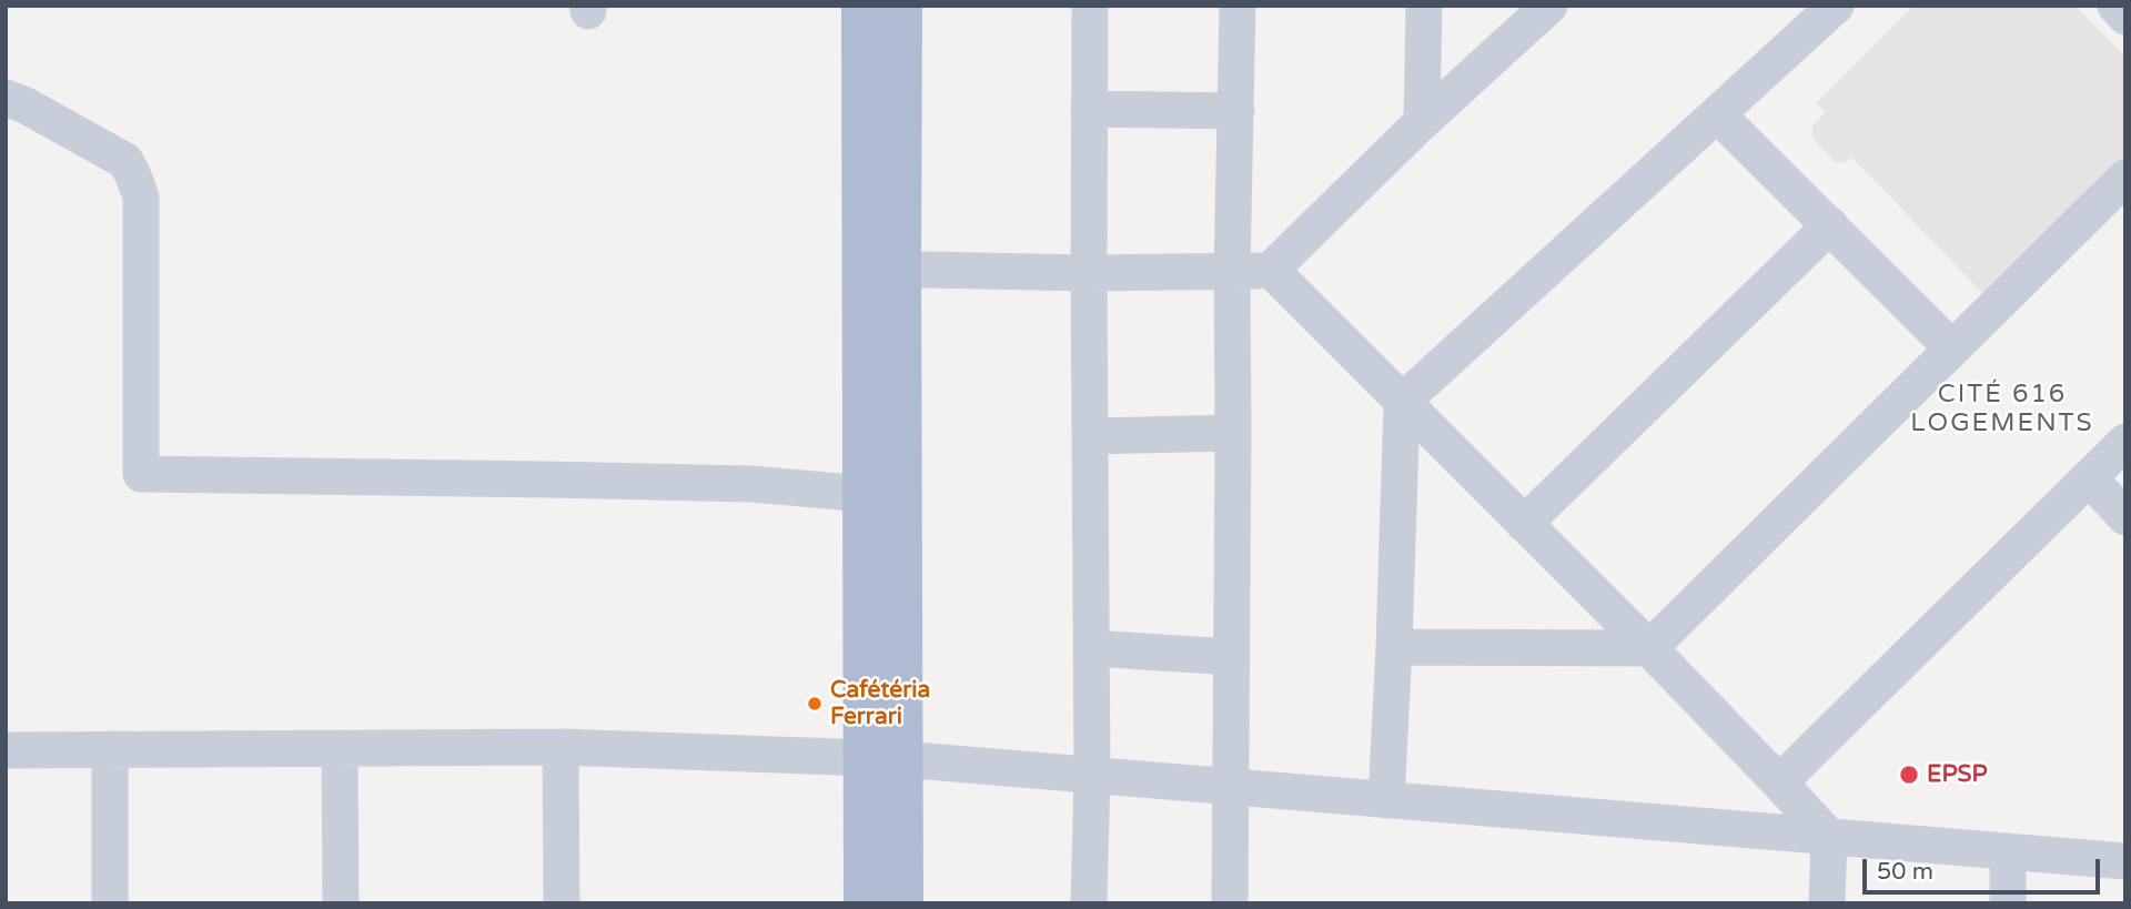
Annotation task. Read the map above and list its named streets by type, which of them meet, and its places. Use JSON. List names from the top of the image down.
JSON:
{
  "districts": ["CITÉ 616 LOGEMENTS"],
  "places": ["Cafétéria Ferrari", "EPSP"],
  "scale_bar": "50 m"
}
